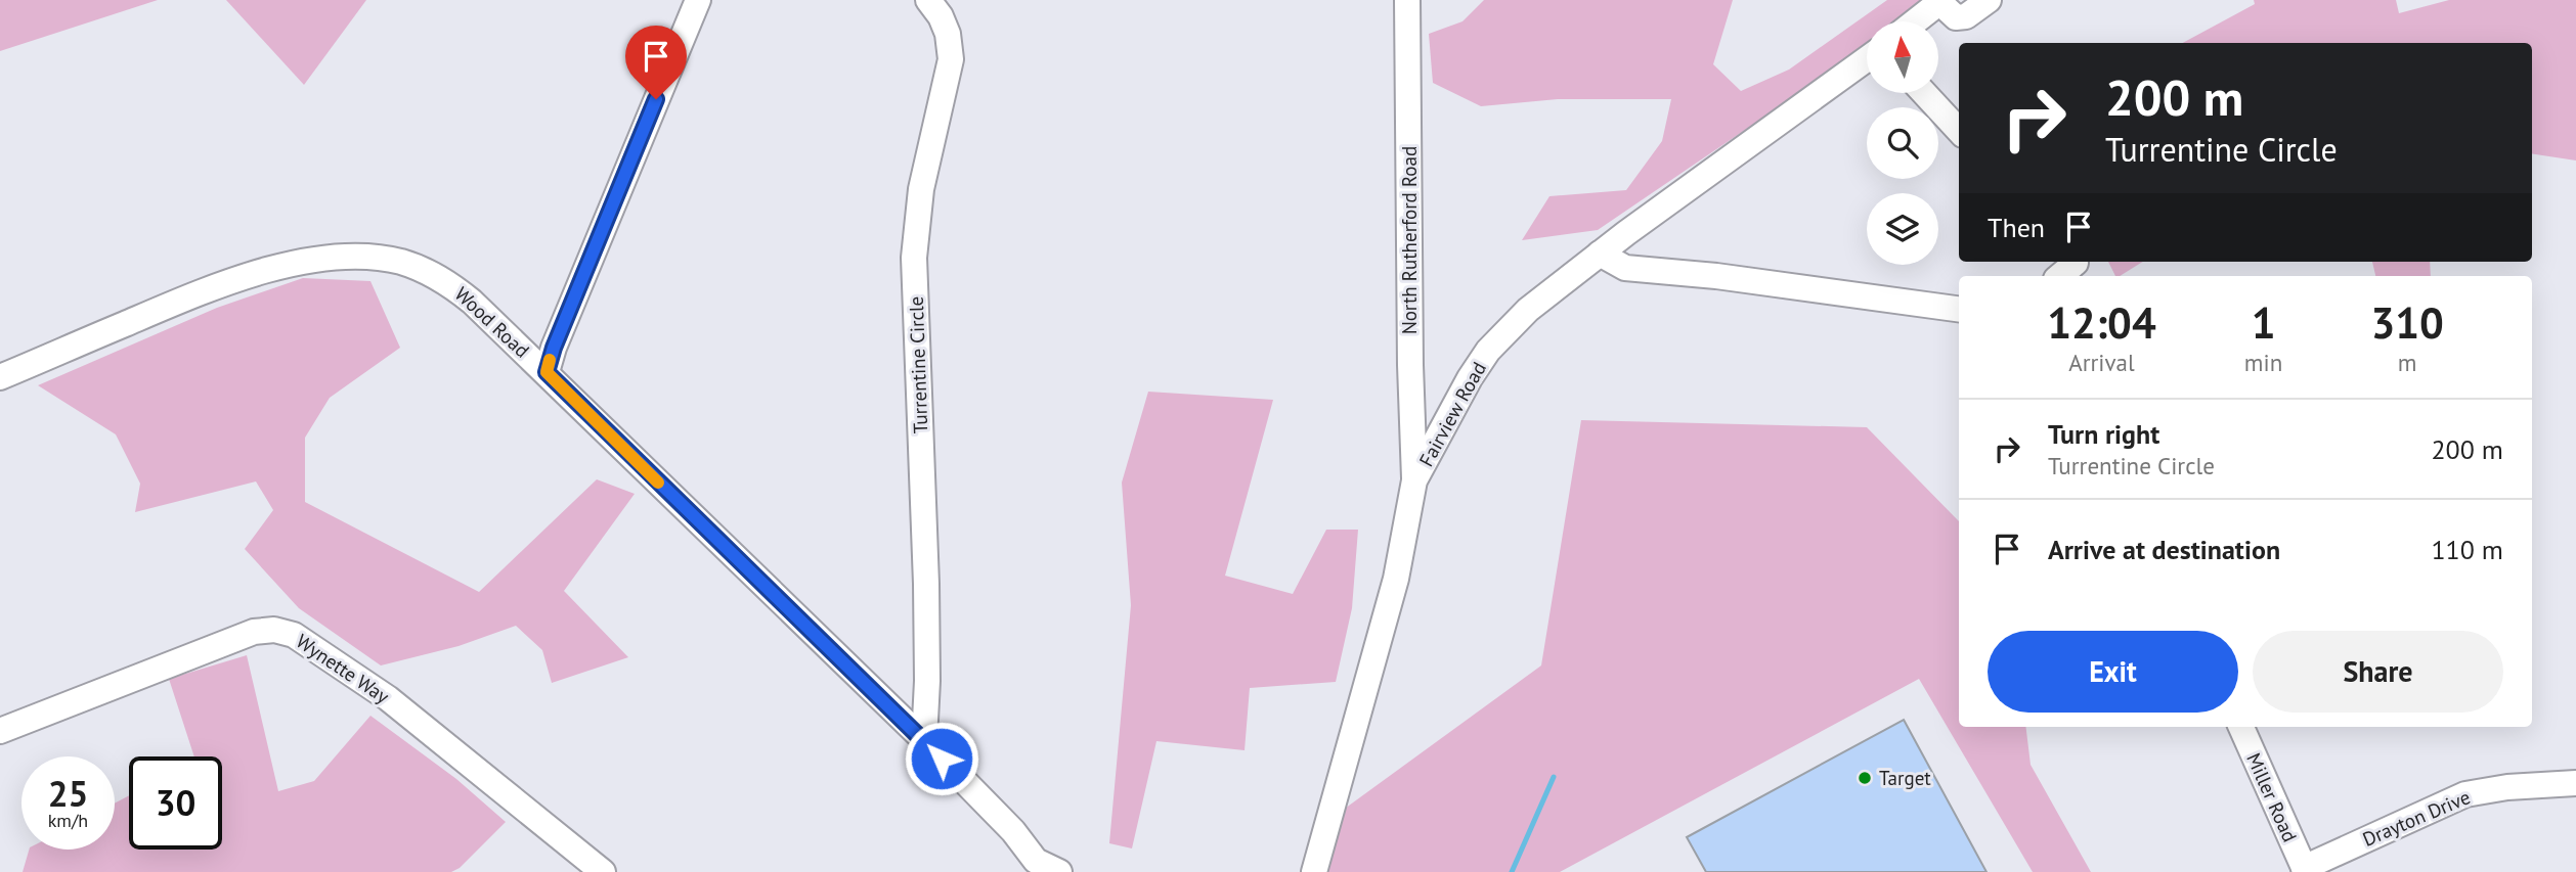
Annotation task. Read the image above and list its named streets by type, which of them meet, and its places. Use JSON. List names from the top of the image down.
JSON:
{
  "streets": {
    "street": [
      "North Rutherford Road",
      "Wood Road",
      "Turrentine Circle",
      "Fairview Road",
      "Wynette Way",
      "Miller Road",
      "Drayton Drive"
    ]
  },
  "crossings": [
    ["North Rutherford Road", "Fairview Road"],
    ["Wood Road", "Turrentine Circle"],
    ["Miller Road", "Drayton Drive"]
  ],
  "places": ["Target"],
  "north": "top",
  "page": {
    "turn": ["200 m", "Turrentine Circle"],
    "then": "Then",
    "eta": [
      "12:04",
      "Arrival",
      "1",
      "min",
      "310",
      "m"
    ],
    "list": [
      {
        "name": "Turn right",
        "note": "Turrentine Circle",
        "value": "200 m"
      },
      {
        "name": "Arrive at destination",
        "value": "110 m"
      }
    ],
    "buttons": ["Exit", "Share"],
    "speed": "25 km/h",
    "limit": "30"
  }
}
